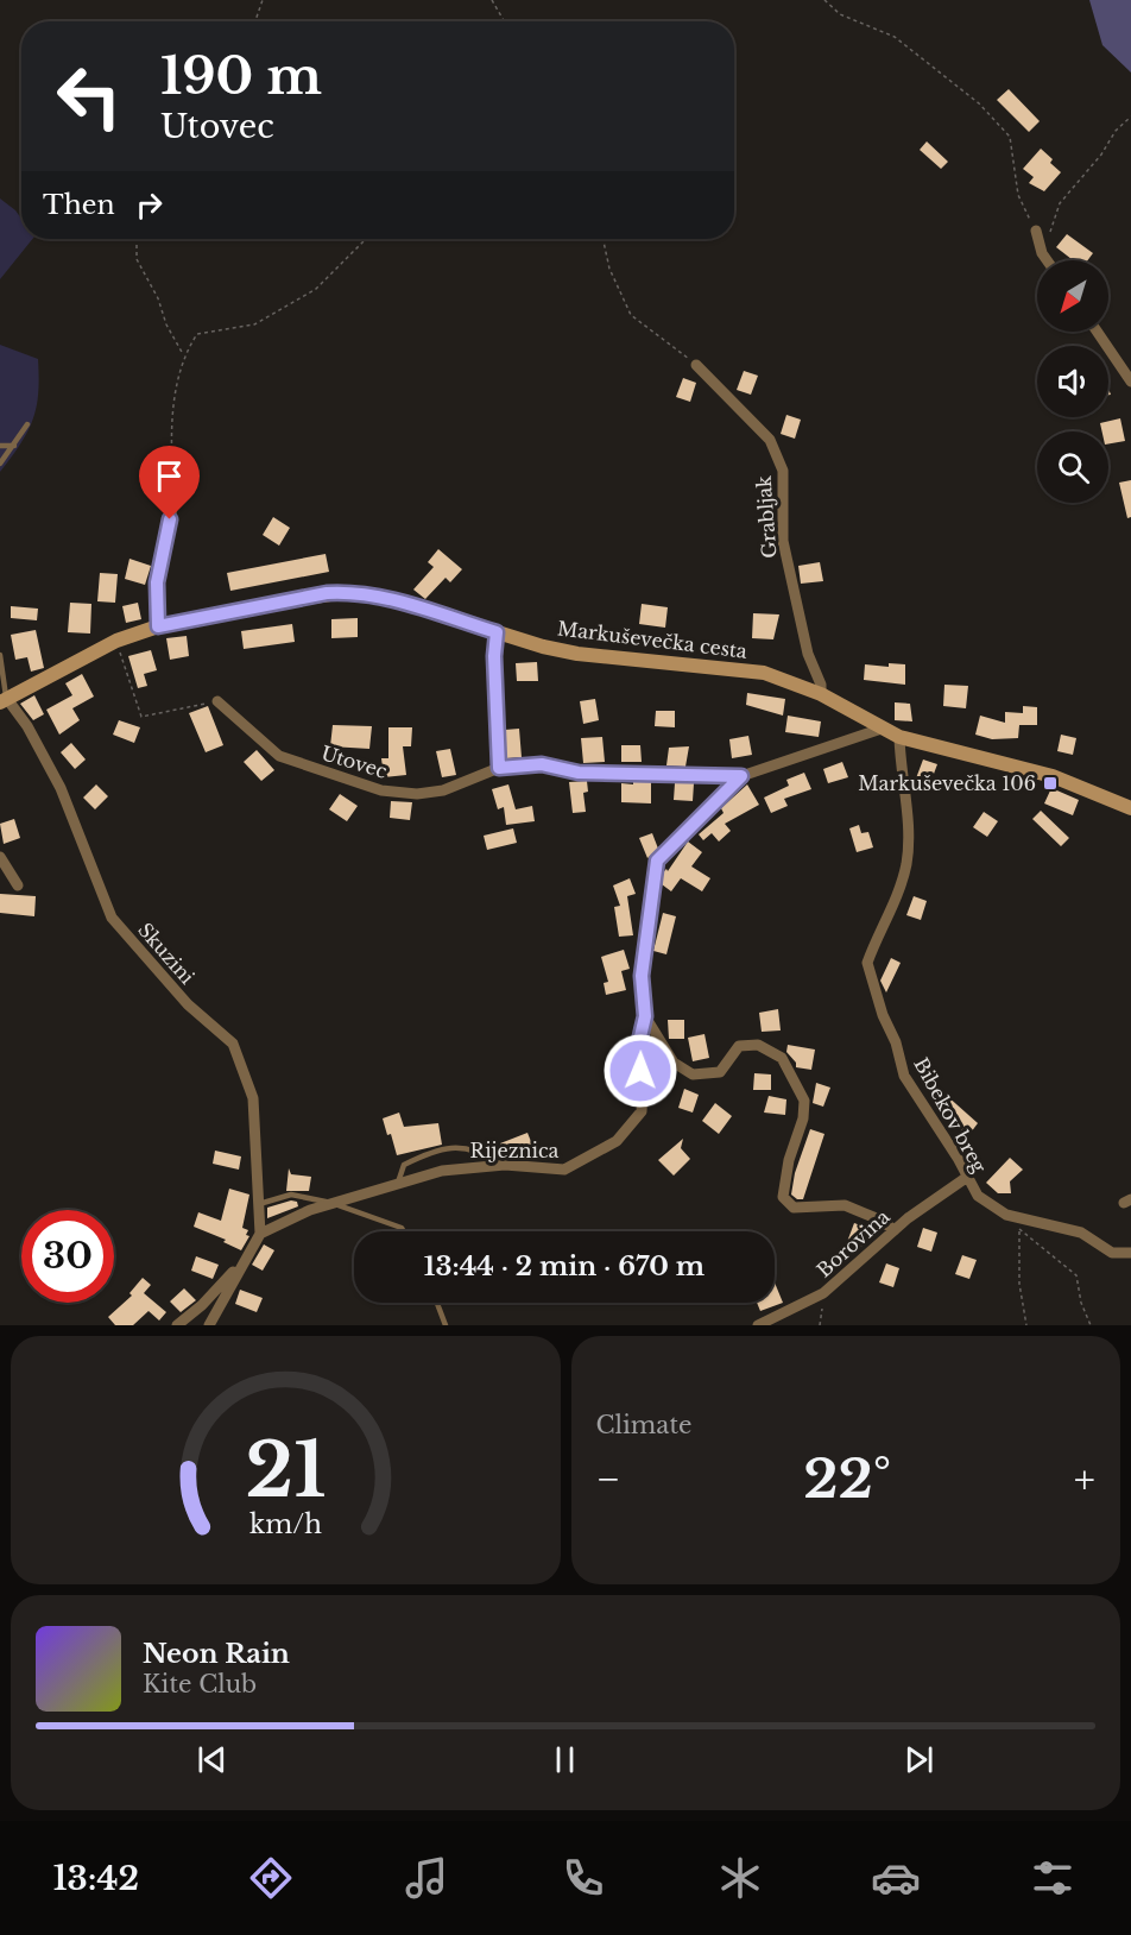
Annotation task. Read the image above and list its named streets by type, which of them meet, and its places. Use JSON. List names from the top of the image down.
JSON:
{
  "streets": {
    "main road": ["Markuševečka cesta"],
    "street": [
      "Grabljak",
      "Utovec",
      "Skuzini",
      "Bibekov breg",
      "Rijeznica",
      "Borovina"
    ]
  },
  "crossings": [
    ["Grabljak", "Markuševečka cesta"],
    ["Markuševečka cesta", "Skuzini"],
    ["Markuševečka cesta", "Bibekov breg"],
    ["Markuševečka cesta", "Rijeznica"],
    ["Utovec", "Rijeznica"],
    ["Skuzini", "Rijeznica"],
    ["Bibekov breg", "Borovina"]
  ],
  "places": {
    "transit": ["Markuševečka 106"]
  },
  "north": "bottom left",
  "page": {
    "turn": ["190 m", "Utovec"],
    "then": "Then",
    "limit": "30",
    "trip": "13:44 · 2 min · 670 m",
    "tile": "Climate",
    "heat": ["−", "22°", "+"],
    "song": ["Neon Rain", "Kite Club"],
    "tabs": "13:42",
    "gauge": ["21", "km/h"]
  }
}
